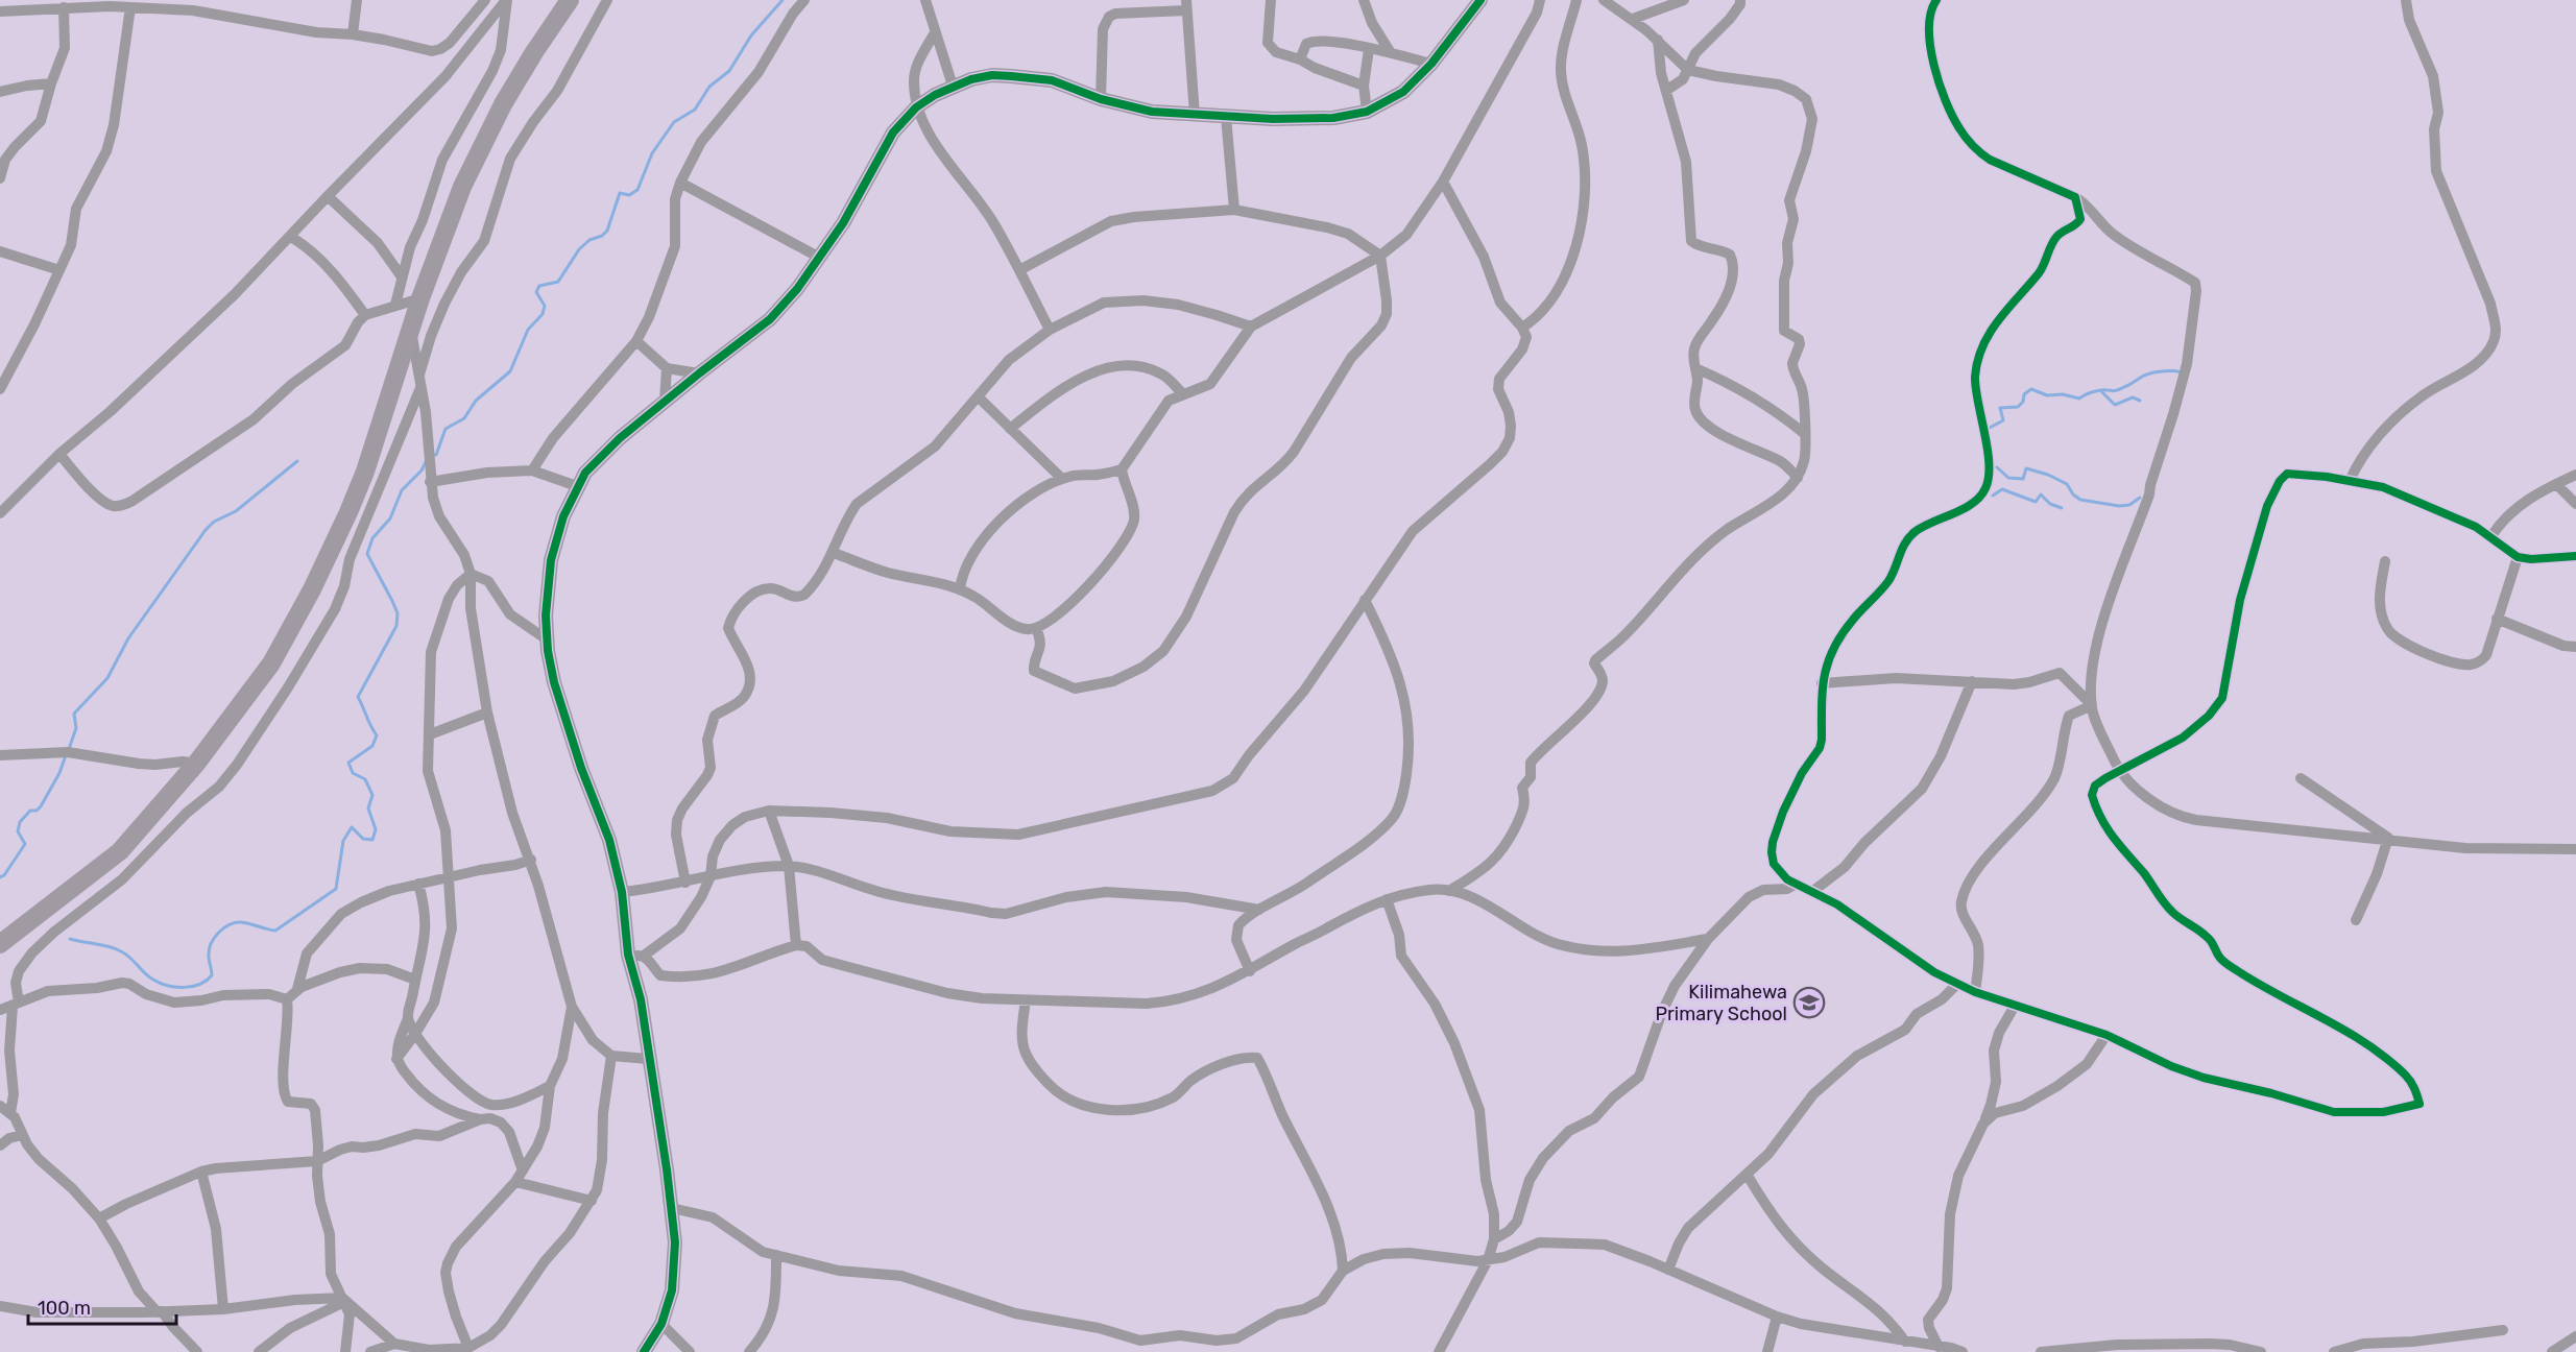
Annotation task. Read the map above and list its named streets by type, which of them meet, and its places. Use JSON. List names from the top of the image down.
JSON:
{
  "places": {
    "school or university": ["Kilimahewa Primary School"]
  },
  "scale_bar": "100 m"
}
